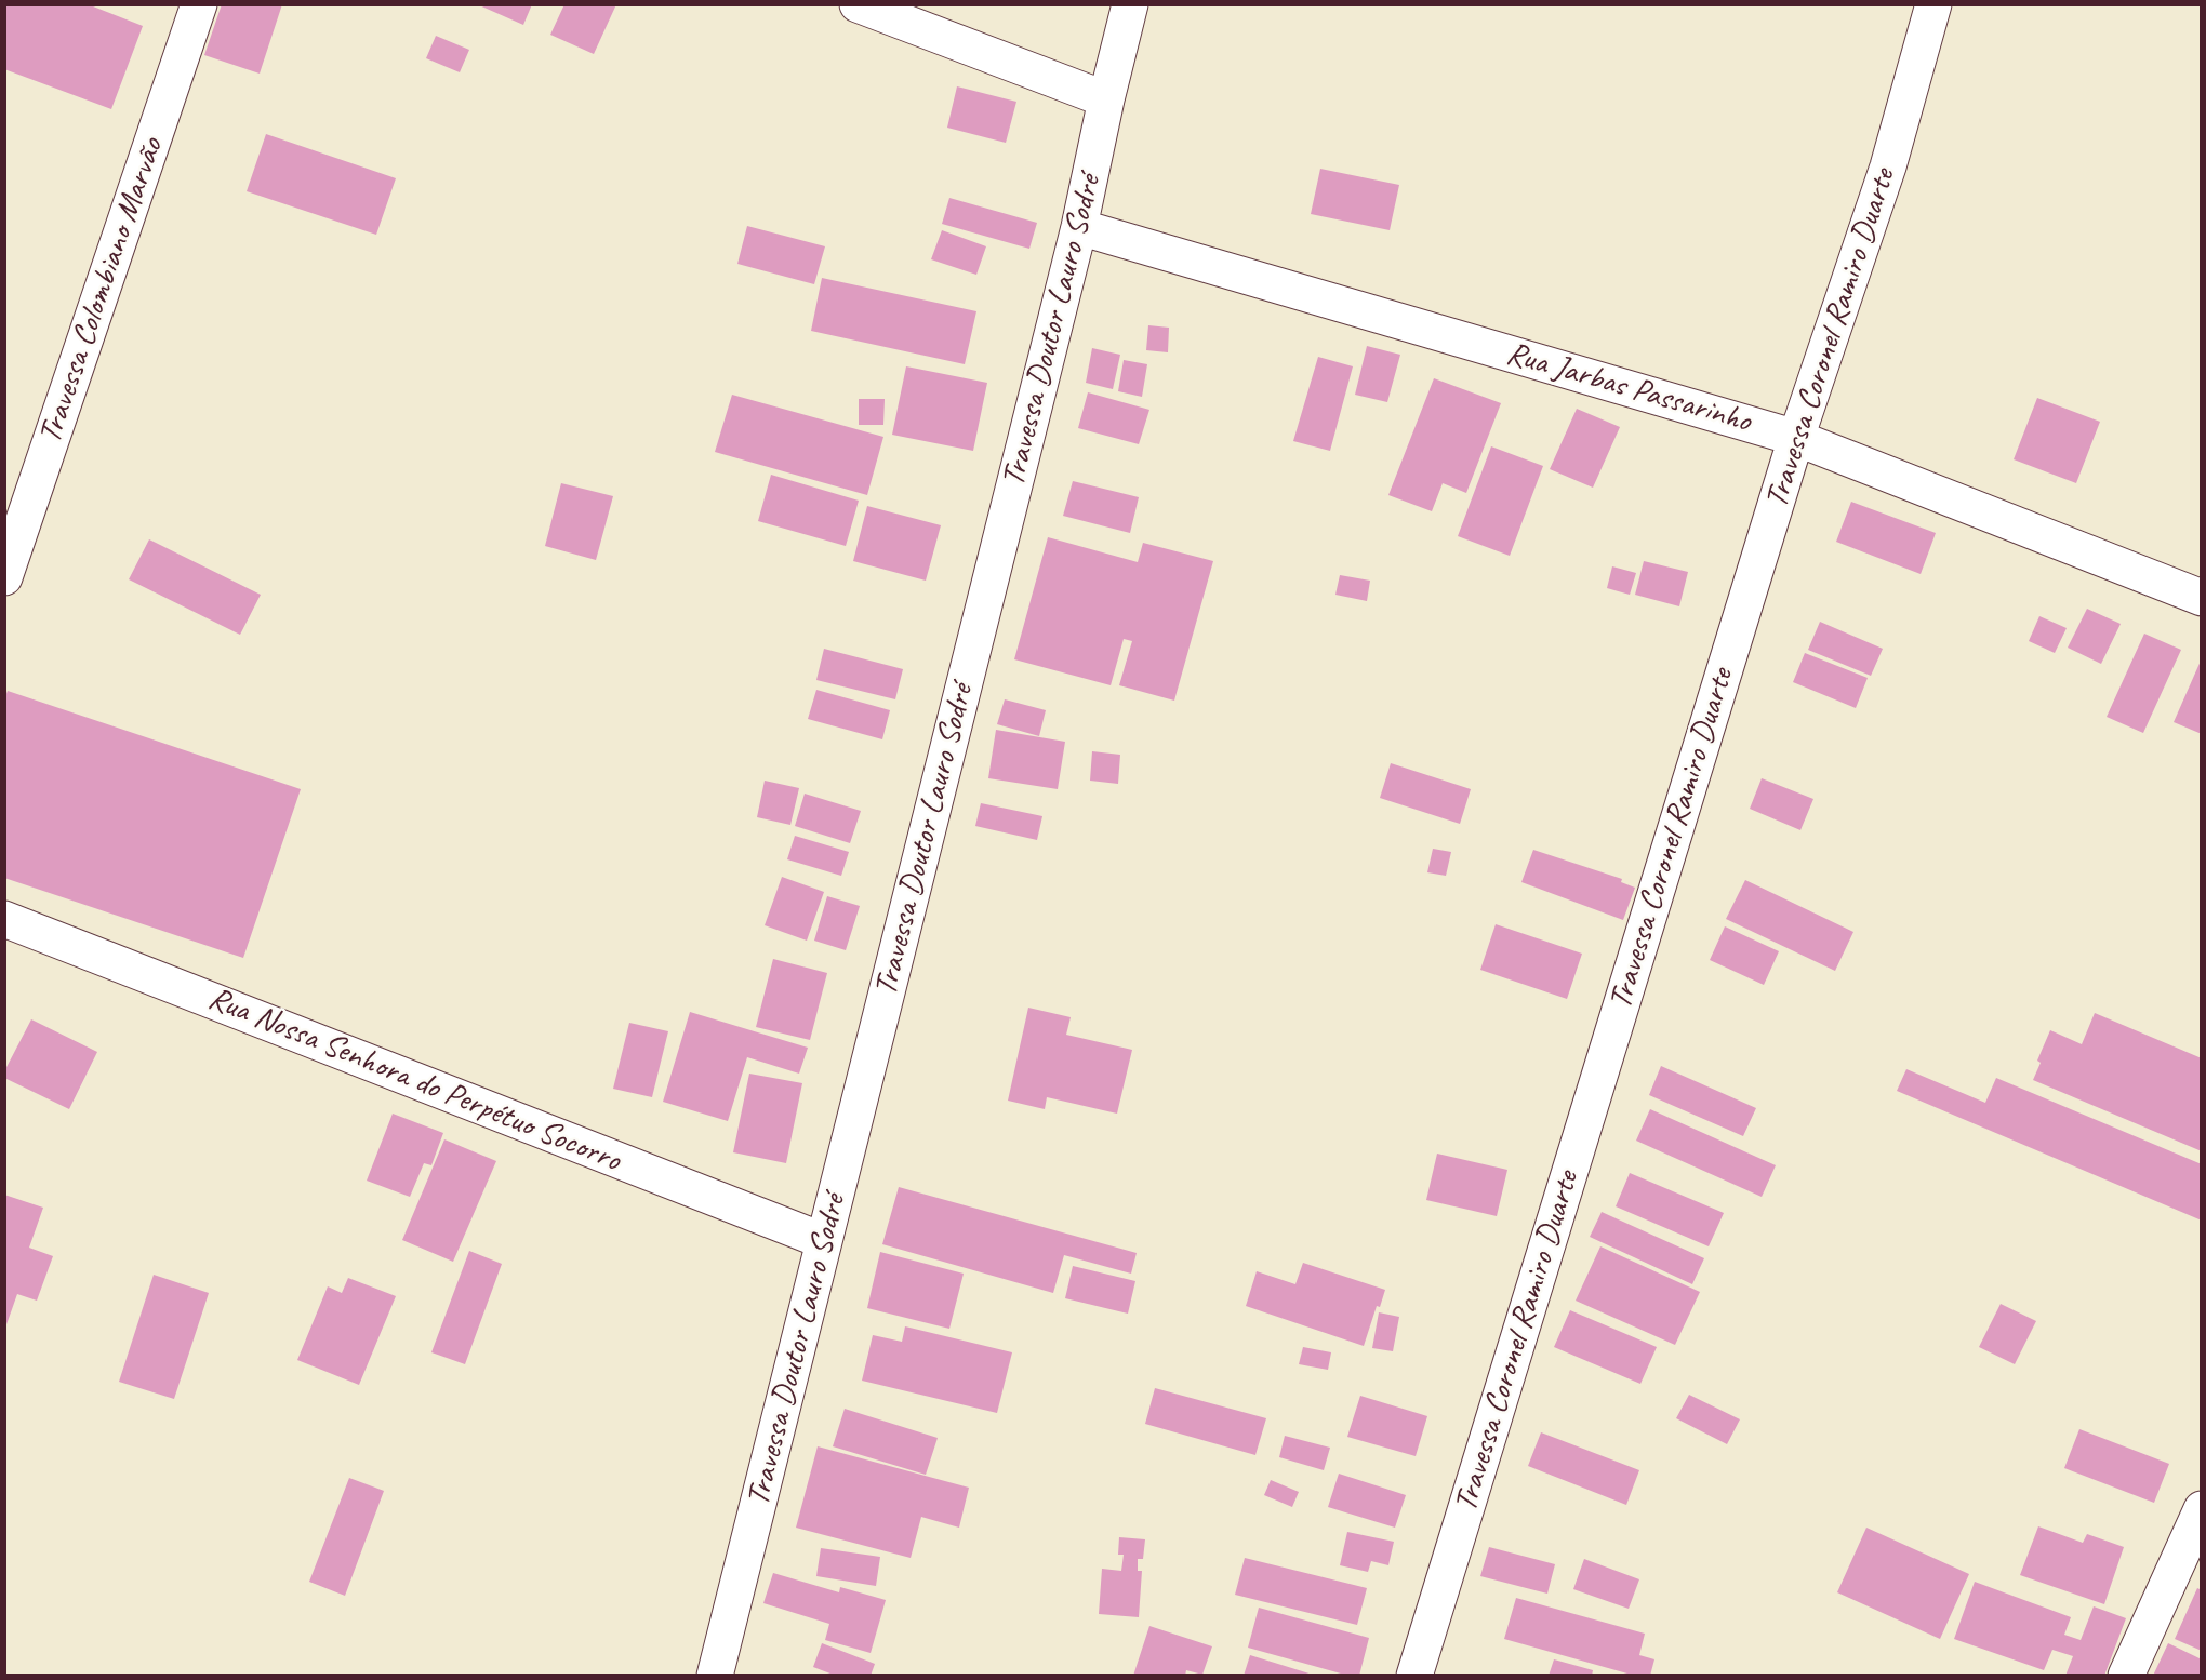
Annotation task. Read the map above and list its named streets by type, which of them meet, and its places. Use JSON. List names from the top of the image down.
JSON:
{
  "streets": {
    "street": [
      "Travessa Colombiano Marvão",
      "Travessa Doutor Lauro Sodré",
      "Travessa Coronel Ramiro Duarte",
      "Rua Jarbas Passarinho",
      "Rua Nossa Senhora do Perpétuo Socorro"
    ]
  },
  "crossings": [
    ["Travessa Doutor Lauro Sodré", "Rua Jarbas Passarinho"],
    ["Travessa Doutor Lauro Sodré", "Rua Nossa Senhora do Perpétuo Socorro"],
    ["Travessa Coronel Ramiro Duarte", "Rua Jarbas Passarinho"]
  ]
}
